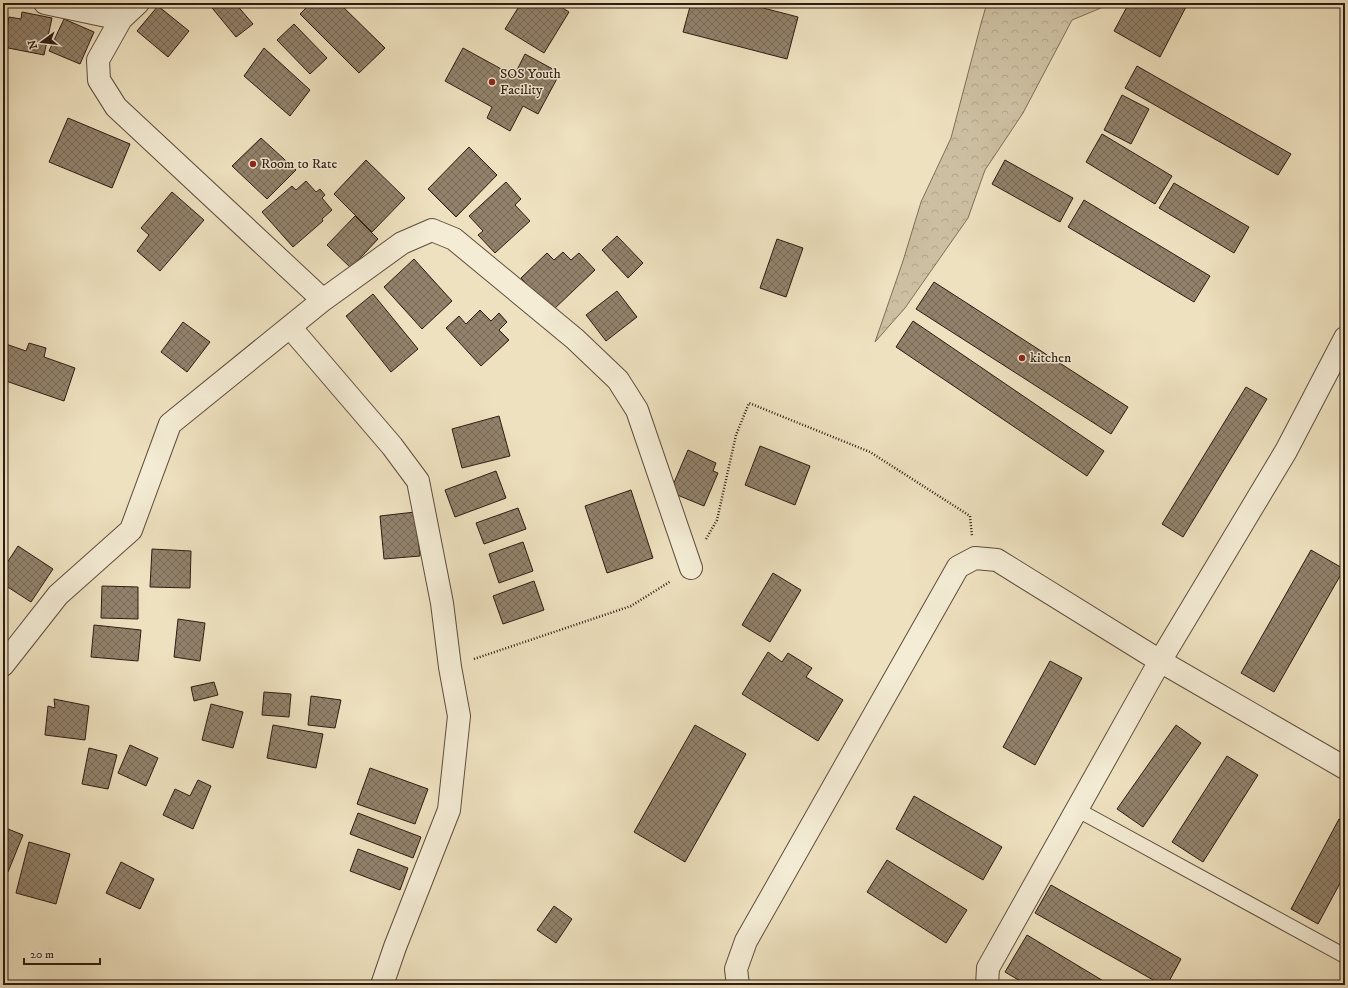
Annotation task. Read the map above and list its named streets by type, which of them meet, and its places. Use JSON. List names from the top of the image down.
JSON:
{
  "places": ["SOS Youth Facility", "Room to Rate", "kitchen"],
  "scale_bar": "20 m",
  "north": "left"
}
